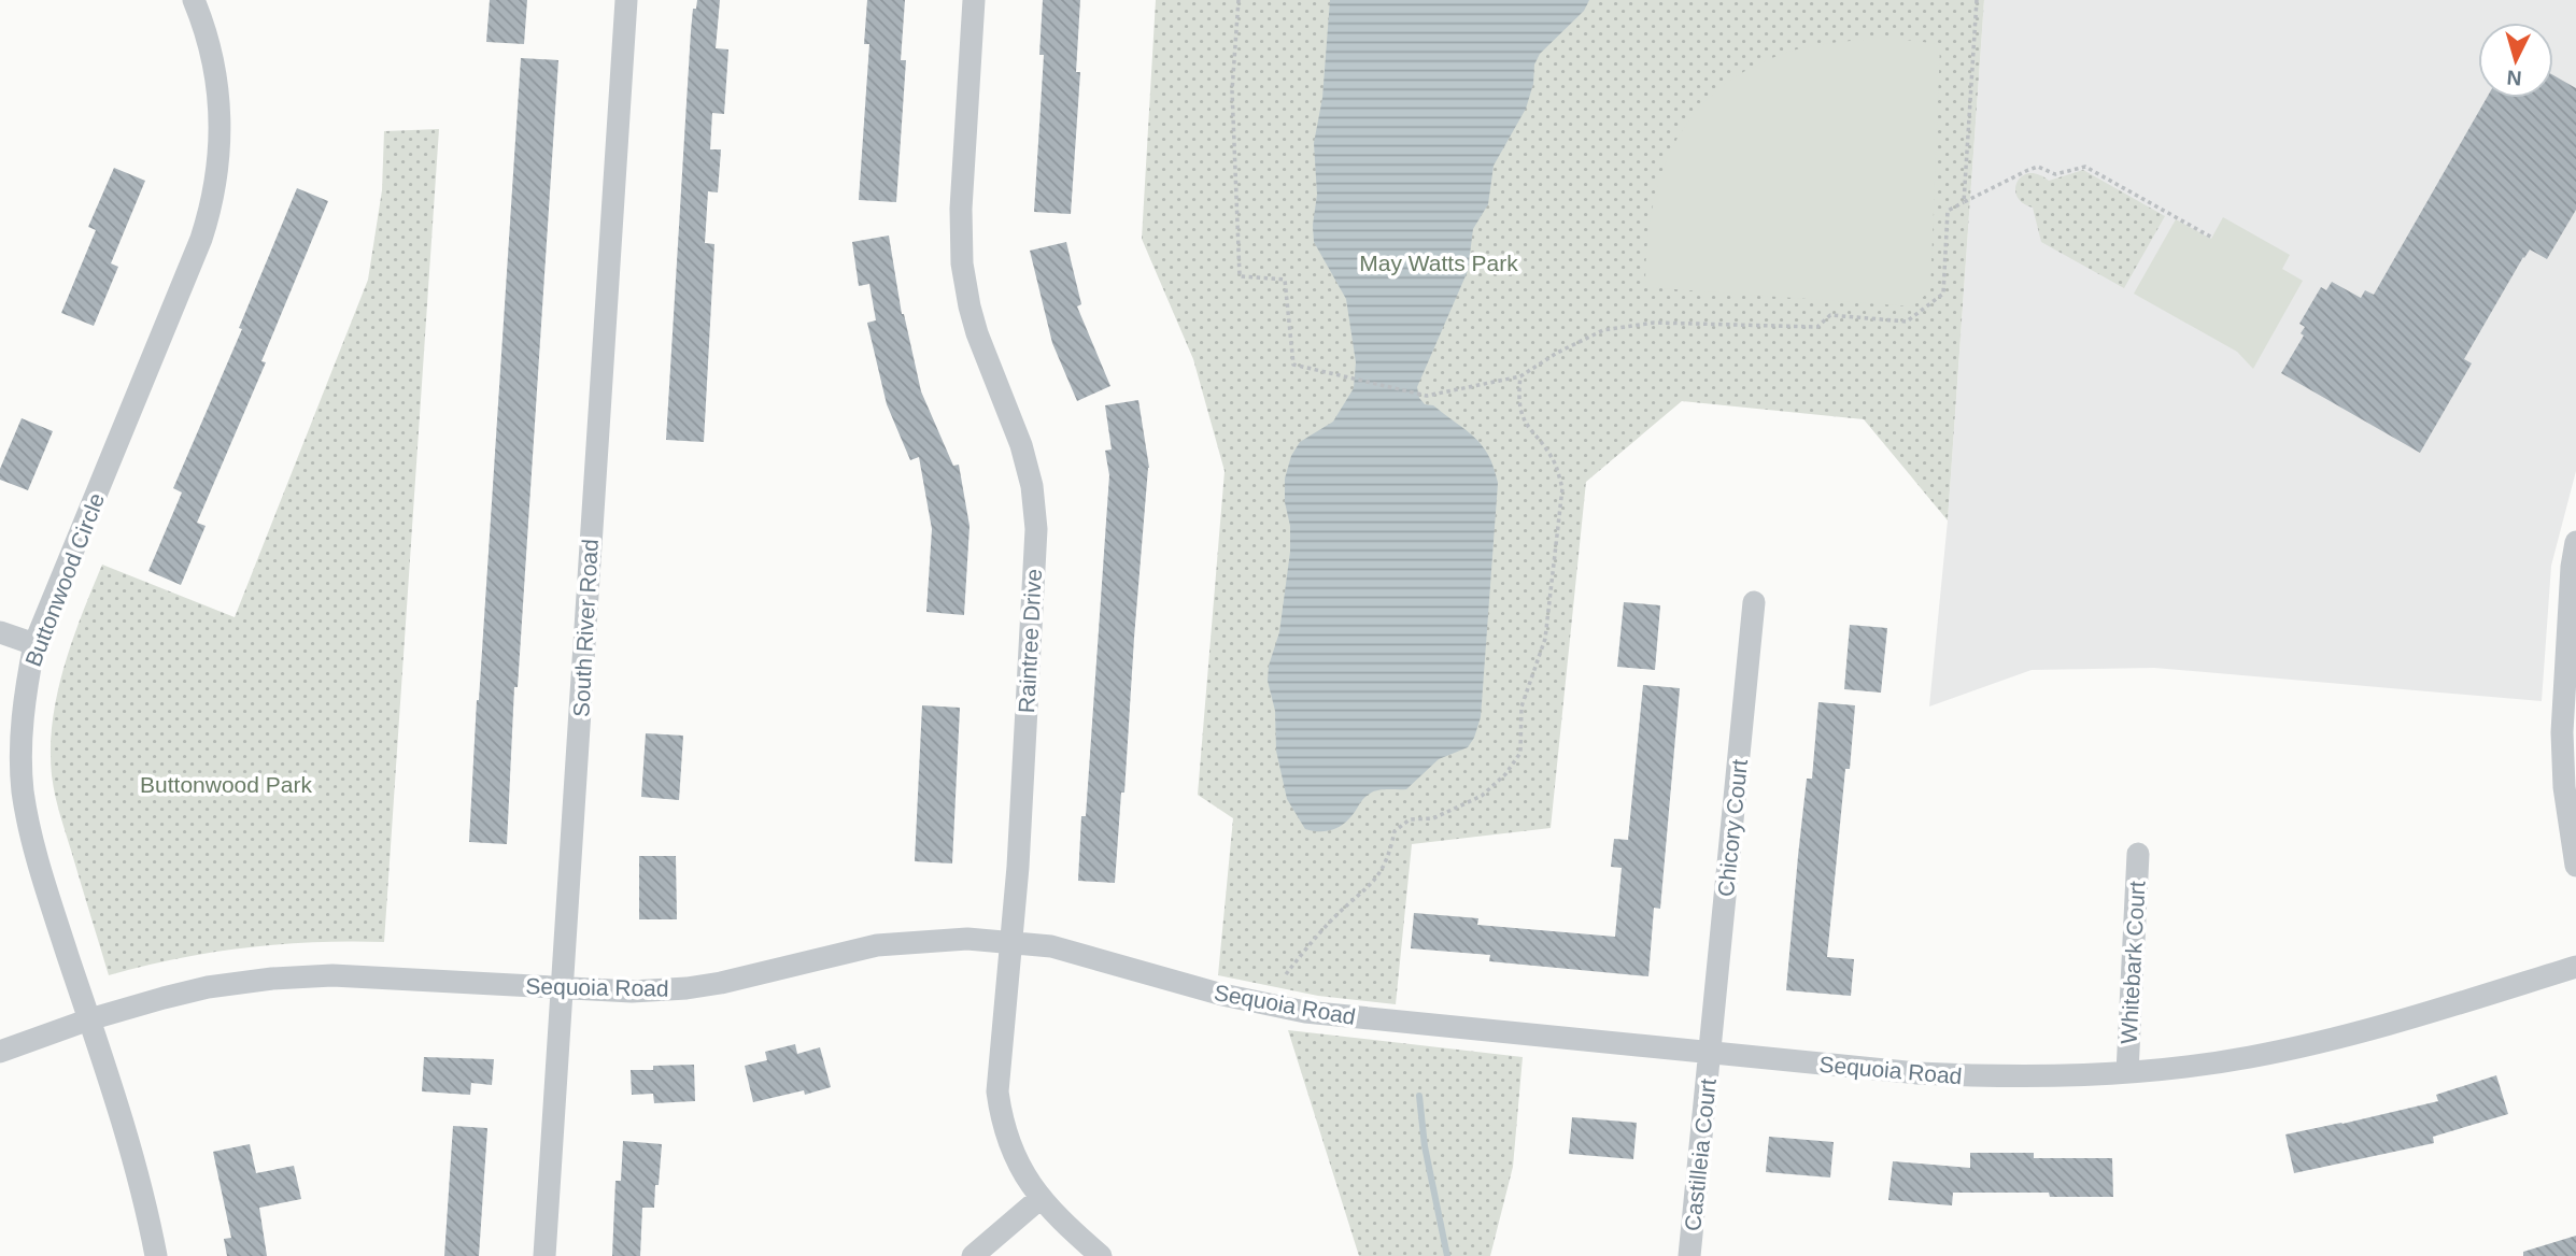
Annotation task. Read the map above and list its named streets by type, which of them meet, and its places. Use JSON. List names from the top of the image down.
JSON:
{
  "streets": {
    "street": [
      "Buttonwood Circle",
      "South River Road",
      "Raintree Drive",
      "Chicory Court",
      "Whitebark Court",
      "Sequoia Road",
      "Castilleia Court"
    ]
  },
  "crossings": [
    ["Buttonwood Circle", "Sequoia Road"],
    ["South River Road", "Sequoia Road"],
    ["Raintree Drive", "Sequoia Road"],
    ["Chicory Court", "Sequoia Road"],
    ["Chicory Court", "Castilleia Court"],
    ["Whitebark Court", "Sequoia Road"],
    ["Sequoia Road", "Castilleia Court"]
  ],
  "parks": ["May Watts Park", "Buttonwood Park"],
  "north": "bottom"
}
